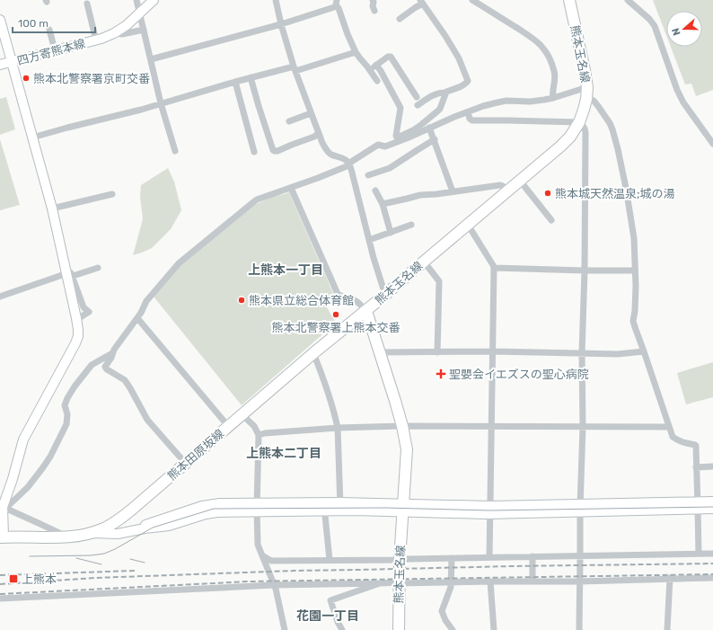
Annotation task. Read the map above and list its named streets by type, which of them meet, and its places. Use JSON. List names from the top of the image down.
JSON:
{
  "streets": {
    "main road": ["熊本玉名線", "熊本田原坂線"],
    "street": ["四方寄熊本線"]
  },
  "crossings": [
    ["熊本玉名線", "熊本田原坂線"]
  ],
  "districts": ["上熊本一丁目", "上熊本二丁目", "花園一丁目"],
  "places": {
    "other": [
      "熊本北警察署京町交番",
      "熊本城天然温泉;城の湯",
      "熊本県立総合体育館",
      "熊本北警察署上熊本交番"
    ],
    "health": ["聖嬰会イエズスの聖心病院"],
    "transit": ["上熊本"]
  },
  "scale_bar": "100 m",
  "north": "left"
}
